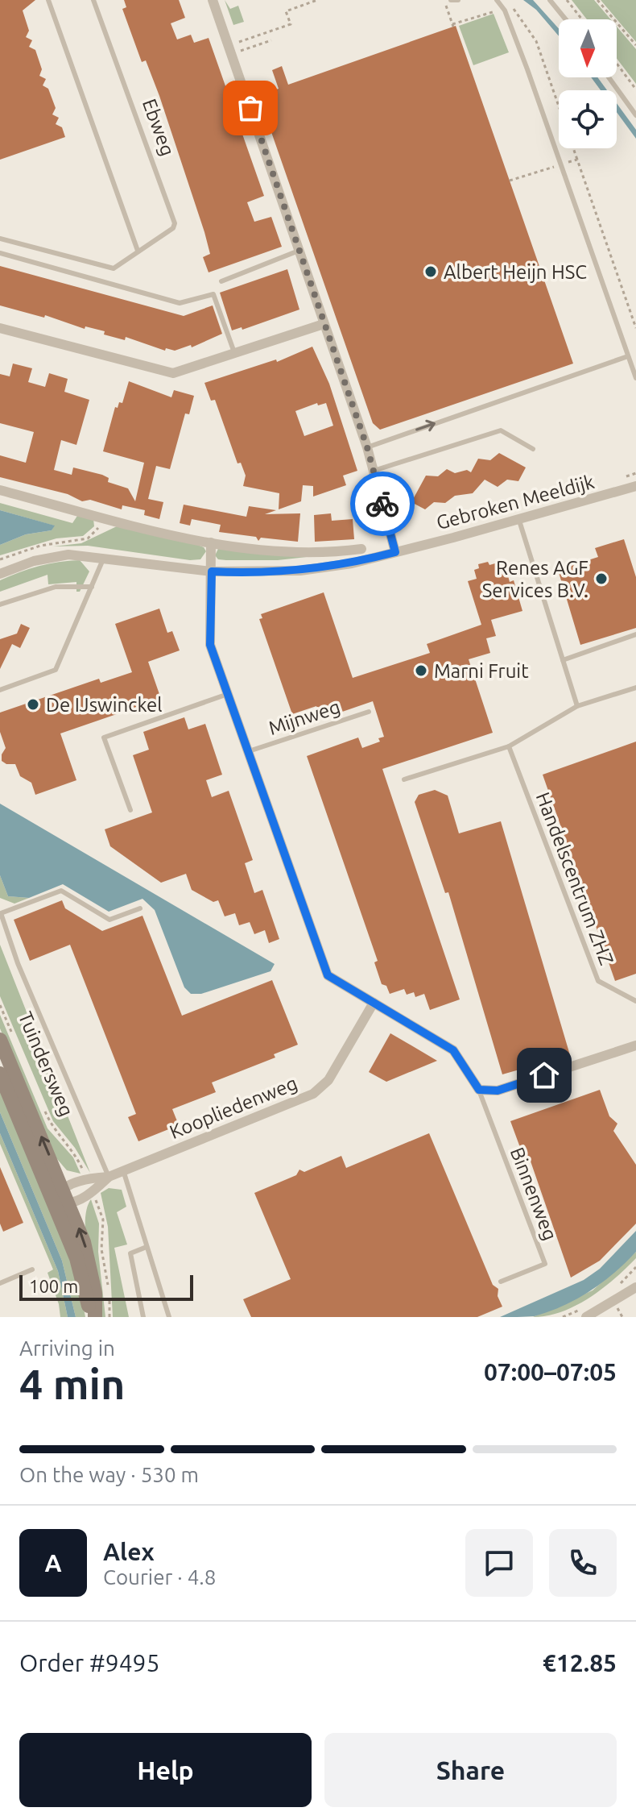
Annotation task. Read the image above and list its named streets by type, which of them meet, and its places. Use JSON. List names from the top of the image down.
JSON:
{
  "streets": {
    "main road": ["Tuindersweg"],
    "street": ["Gebroken Meeldijk", "Koopliedenweg"],
    "lane": [
      "Ebweg",
      "Mijnweg",
      "Handelscentrum ZHZ",
      "Binnenweg"
    ]
  },
  "crossings": [
    ["Tuindersweg", "Koopliedenweg"]
  ],
  "places": [
    "Albert Heijn HSC",
    "Renes AGF Services B.V.",
    "Marni Fruit",
    "De IJswinckel"
  ],
  "scale_bar": "100 m",
  "north": "bottom",
  "page": {
    "scale": "100 m",
    "heading": ["4 min", "Arriving in", "07:00–07:05"],
    "panel": [
      "Alex",
      "Courier · 4.8",
      "Order #9495",
      "€12.85"
    ],
    "bar": "On the way · 530 m",
    "round": "A",
    "buttons": ["Help", "Share"]
  }
}
